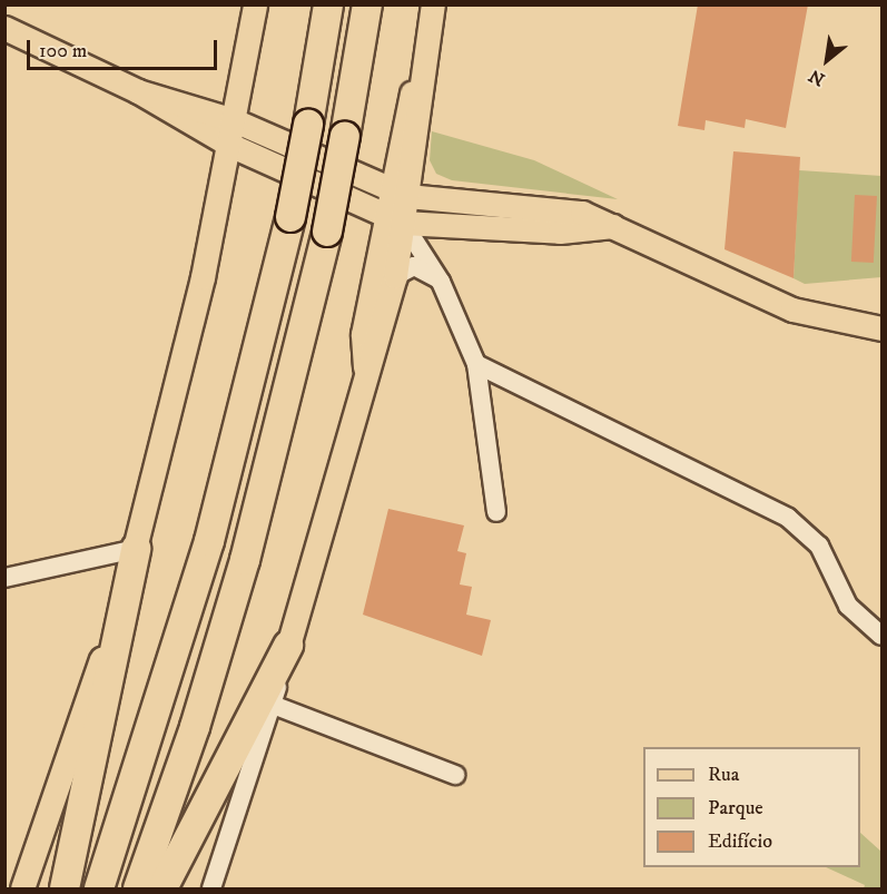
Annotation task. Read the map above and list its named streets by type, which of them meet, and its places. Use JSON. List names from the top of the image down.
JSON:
{
  "legend": ["Rua", "Parque", "Edifício"],
  "scale_bar": "100 m",
  "north": "bottom left"
}
